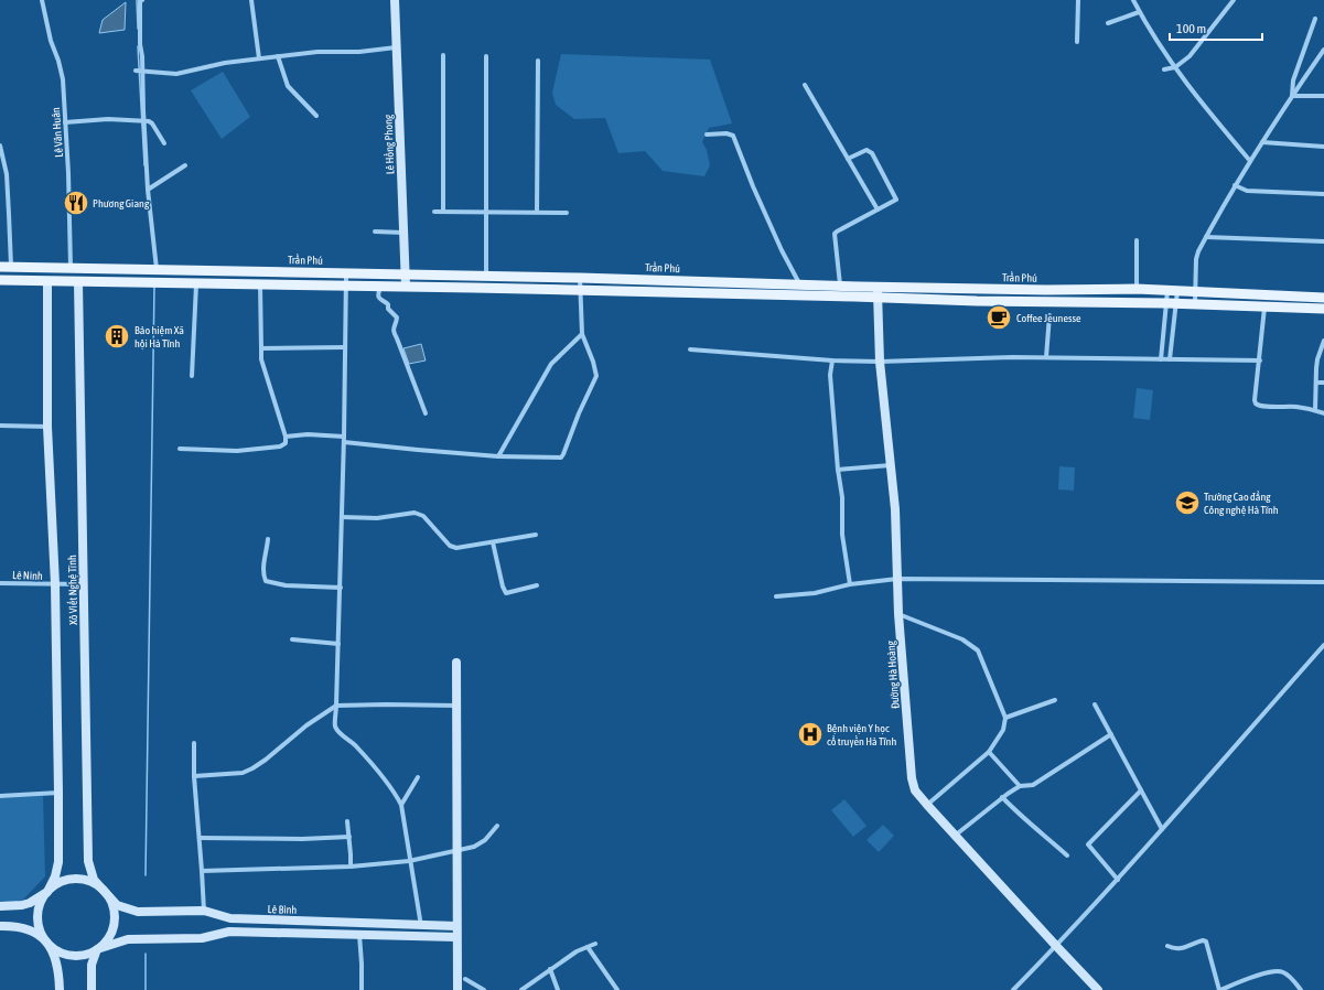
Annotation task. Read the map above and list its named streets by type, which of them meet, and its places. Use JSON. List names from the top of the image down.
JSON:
{
  "streets": {
    "main road": ["Trần Phú"],
    "street": [
      "Lê Văn Huân",
      "Lê Hồng Phong",
      "Lê Ninh",
      "Xô Viết Nghệ Tĩnh",
      "Đường Hà Hoàng",
      "Lê Bình"
    ]
  },
  "crossings": [
    ["Lê Văn Huân", "Trần Phú"],
    ["Lê Hồng Phong", "Trần Phú"],
    ["Trần Phú", "Đường Hà Hoàng"],
    ["Lê Ninh", "Xô Viết Nghệ Tĩnh"],
    ["Xô Viết Nghệ Tĩnh", "Lê Bình"]
  ],
  "places": {
    "restaurant": ["Phương Giang"],
    "cafe": ["Coffee Jeunesse"],
    "building": ["Bảo hiệm Xã hội Hà Tĩnh"],
    "school or university": ["Trường Cao đẳng Công nghệ Hà Tĩnh"],
    "hospital": ["Bệnh viện Y học cổ truyền Hà Tĩnh"]
  },
  "scale_bar": "100 m"
}
